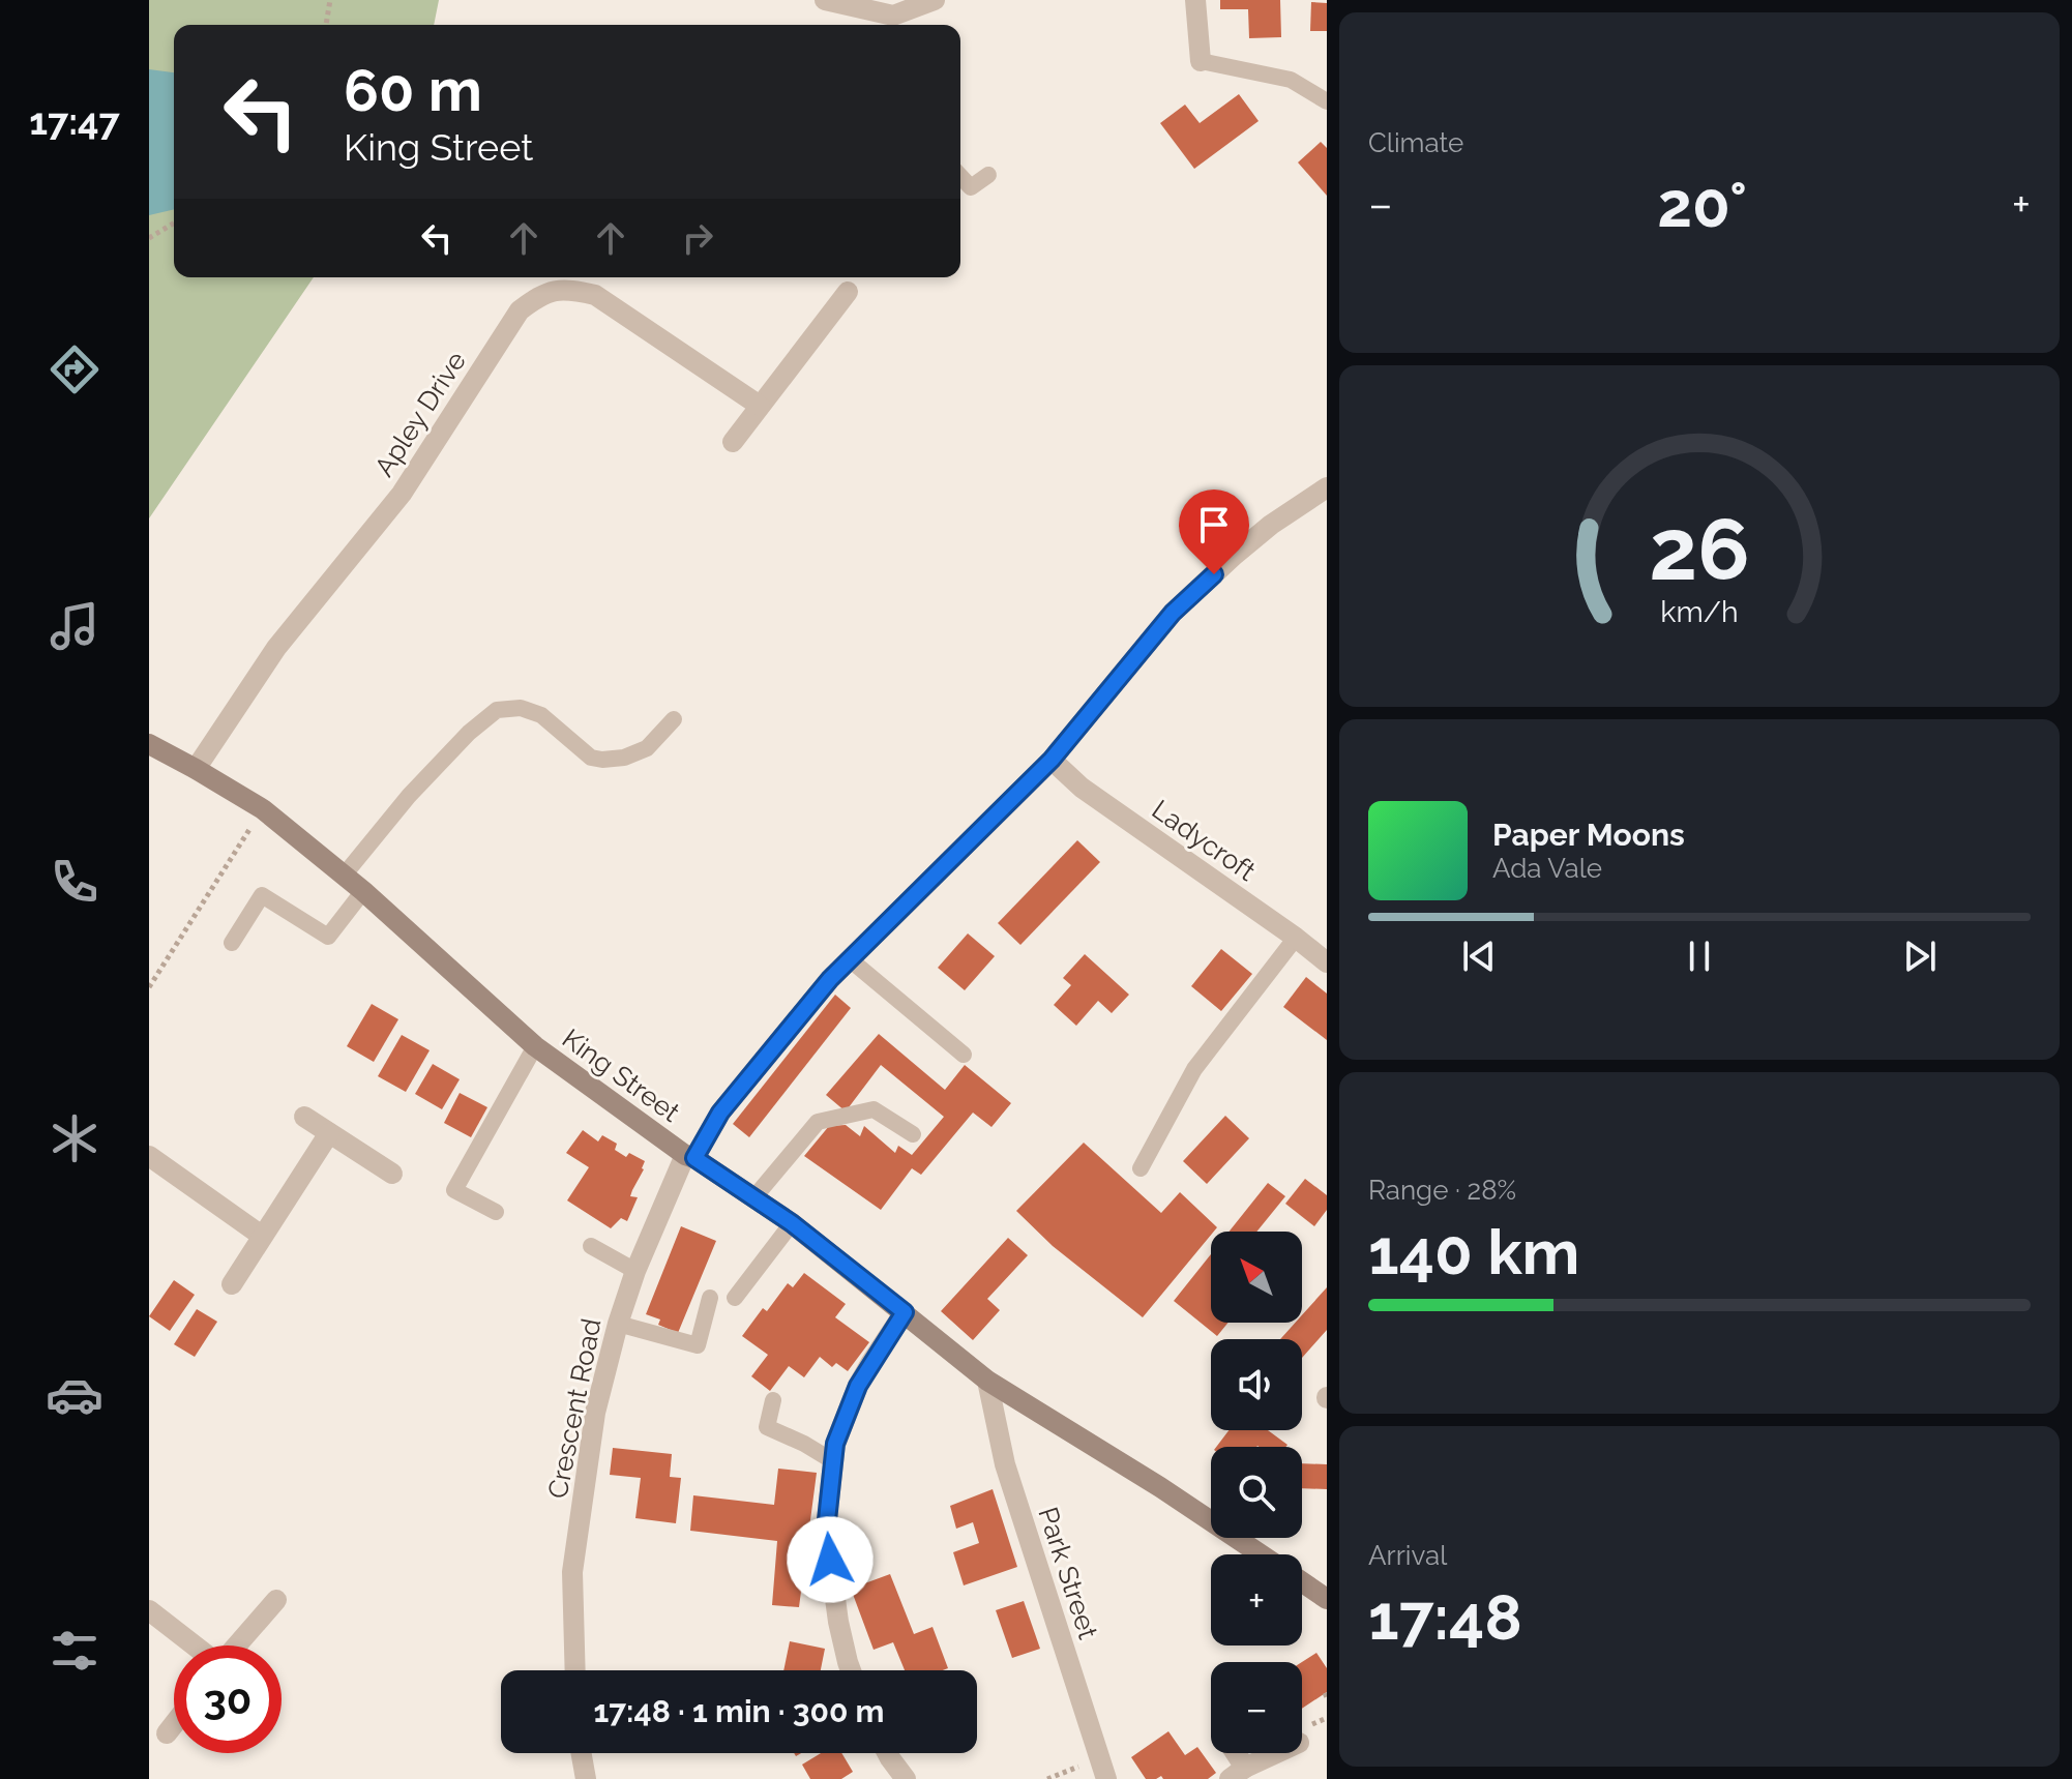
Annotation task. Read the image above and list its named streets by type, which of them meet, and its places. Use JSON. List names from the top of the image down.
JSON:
{
  "streets": {
    "street": [
      "Apley Drive",
      "Ladycroft",
      "King Street",
      "Crescent Road",
      "Park Street"
    ]
  },
  "crossings": [
    ["Apley Drive", "King Street"],
    ["Ladycroft", "Crescent Road"],
    ["King Street", "Crescent Road"],
    ["King Street", "Park Street"]
  ],
  "north": "top left",
  "page": {
    "tabs": "17:47",
    "tile": [
      "Climate",
      ["Range · 28%", "140 km"],
      ["Arrival", "17:48"]
    ],
    "turn": ["60 m", "King Street"],
    "heat": ["−", "20°", "+"],
    "song": ["Paper Moons", "Ada Vale"],
    "map_buttons": ["+", "−"],
    "limit": "30",
    "trip": "17:48 · 1 min · 300 m",
    "gauge": ["26", "km/h"]
  }
}
